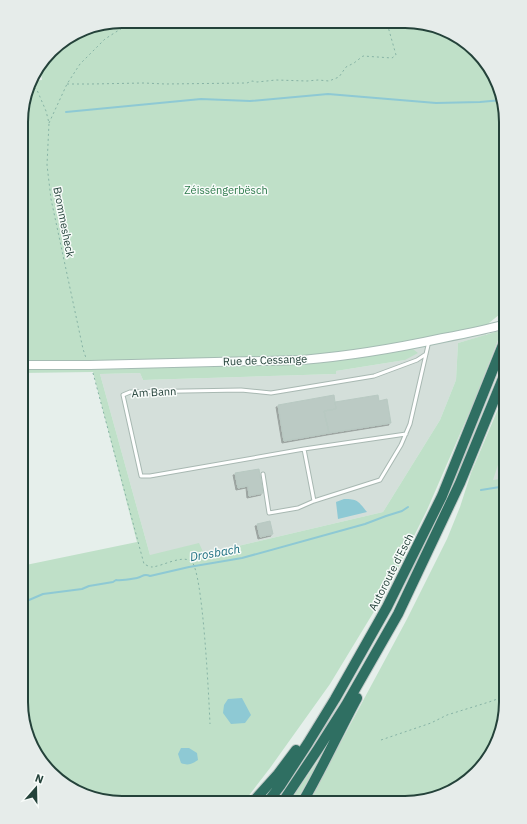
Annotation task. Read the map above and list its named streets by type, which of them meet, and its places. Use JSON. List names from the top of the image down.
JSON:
{
  "streets": {
    "highway": ["Autoroute d'Esch"],
    "main road": ["Rue de Cessange"],
    "lane": ["Am Bann"],
    "path": ["Brommesheck"]
  },
  "crossings": [
    ["Brommesheck", "Rue de Cessange"]
  ],
  "water": ["Drosbach"],
  "parks": ["Zéisséngerbësch"],
  "north": "top"
}
